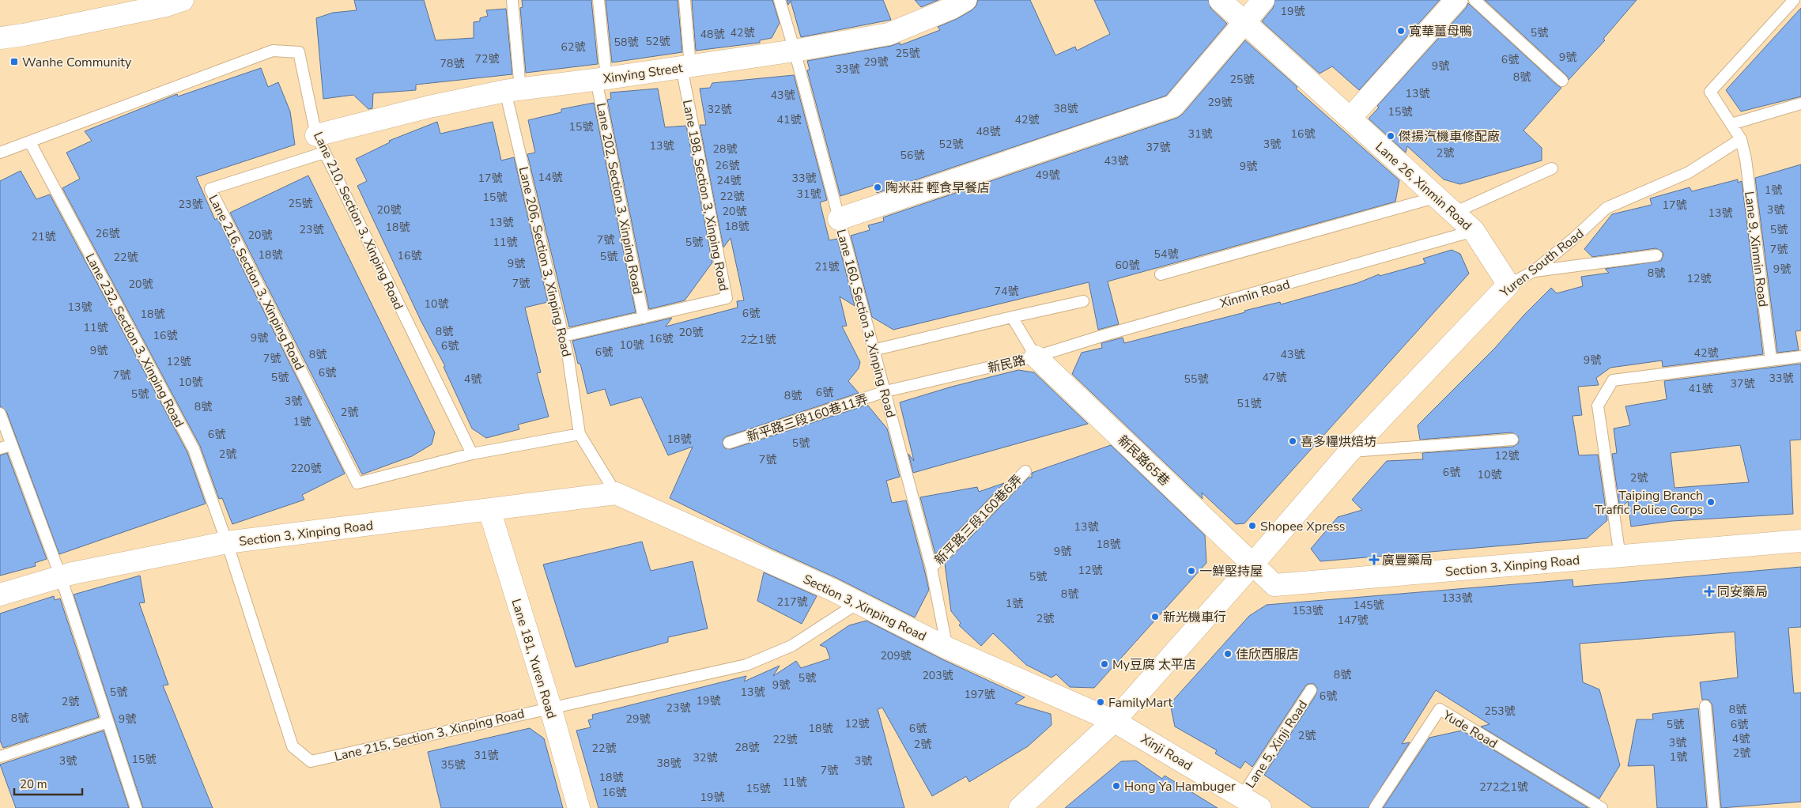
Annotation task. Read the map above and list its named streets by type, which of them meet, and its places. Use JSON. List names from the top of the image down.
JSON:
{
  "streets": {
    "street": [
      "Xinying Street",
      "Lane 26, Xinmin Road",
      "Yuren South Road",
      "新民路65巷",
      "Section 3, Xinping Road",
      "Lane 181, Yuren Road",
      "Xinji Road"
    ],
    "lane": [
      "Lane 198, Section 3, Xinping Road",
      "Lane 202, Section 3, Xinping Road",
      "Lane 210, Section 3, Xinping Road",
      "Lane 9, Xinmin Road",
      "Lane 206, Section 3, Xinping Road",
      "Lane 216, Section 3, Xinping Road",
      "Xinmin Road",
      "Lane 160, Section 3, Xinping Road",
      "Lane 232, Section 3, Xinping Road",
      "新民路",
      "新平路三段160巷11弄",
      "新平路三段160巷6弄",
      "Yude Road",
      "Lane 215, Section 3, Xinping Road",
      "Lane 5, Xinji Road"
    ]
  },
  "crossings": [
    ["Xinying Street", "Lane 198, Section 3, Xinping Road"],
    ["Xinying Street", "Lane 202, Section 3, Xinping Road"],
    ["Xinying Street", "Lane 210, Section 3, Xinping Road"],
    ["Xinying Street", "Lane 206, Section 3, Xinping Road"],
    ["Xinying Street", "Lane 216, Section 3, Xinping Road"],
    ["Xinying Street", "Lane 160, Section 3, Xinping Road"],
    ["Lane 26, Xinmin Road", "Yuren South Road"],
    ["Lane 26, Xinmin Road", "Xinmin Road"],
    ["Lane 198, Section 3, Xinping Road", "Lane 202, Section 3, Xinping Road"],
    ["Lane 198, Section 3, Xinping Road", "Lane 206, Section 3, Xinping Road"],
    ["Lane 210, Section 3, Xinping Road", "Lane 216, Section 3, Xinping Road"],
    ["Lane 210, Section 3, Xinping Road", "Lane 232, Section 3, Xinping Road"],
    ["Lane 9, Xinmin Road", "Yuren South Road"],
    ["Yuren South Road", "新民路65巷"],
    ["Yuren South Road", "Section 3, Xinping Road"],
    ["Xinmin Road", "新民路"],
    ["Xinmin Road", "新民路65巷"],
    ["Lane 160, Section 3, Xinping Road", "新民路"],
    ["Lane 160, Section 3, Xinping Road", "新平路三段160巷11弄"],
    ["Lane 160, Section 3, Xinping Road", "新平路三段160巷6弄"],
    ["Lane 160, Section 3, Xinping Road", "Section 3, Xinping Road"],
    ["Lane 232, Section 3, Xinping Road", "Section 3, Xinping Road"],
    ["Lane 232, Section 3, Xinping Road", "Lane 215, Section 3, Xinping Road"],
    ["新民路", "新平路三段160巷11弄"],
    ["新民路", "新民路65巷"],
    ["新民路65巷", "Section 3, Xinping Road"],
    ["Section 3, Xinping Road", "Lane 181, Yuren Road"],
    ["Section 3, Xinping Road", "Lane 215, Section 3, Xinping Road"],
    ["Section 3, Xinping Road", "Xinji Road"],
    ["Lane 181, Yuren Road", "Lane 215, Section 3, Xinping Road"],
    ["Lane 5, Xinji Road", "Xinji Road"]
  ],
  "places": {
    "other": [
      "寬華薑母鴨",
      "傑揚汽機車修配廠",
      "陶米莊 輕食早餐店",
      "喜多糧烘焙坊",
      "Taiping Branch Traffic Police Corps",
      "Shopee Xpress",
      "一鮮堅持屋",
      "新光機車行",
      "佳欣西服店",
      "My豆腐 太平店",
      "FamilyMart",
      "Hong Ya Hambuger"
    ],
    "transit": ["Wanhe Community"],
    "health": ["廣豐藥局", "同安藥局"]
  },
  "house_numbers": [
    "19號",
    "42號",
    "5號",
    "48號",
    "52號",
    "58號",
    "62號",
    "25號",
    "9號",
    "72號",
    "6號",
    "29號",
    "78號",
    "9號",
    "33號",
    "8號",
    "25號",
    "13號",
    "43號",
    "29號",
    "38號",
    "32號",
    "15號",
    "41號",
    "42號",
    "15號",
    "48號",
    "31號",
    "16號",
    "52號",
    "3號",
    "13號",
    "37號",
    "28號",
    "2號",
    "56號",
    "43號",
    "26號",
    "9號",
    "49號",
    "14號",
    "17號",
    "33號",
    "24號",
    "1號",
    "31號",
    "22號",
    "15號",
    "25號",
    "23號",
    "17號",
    "20號",
    "3號",
    "20號",
    "13號",
    "13號",
    "18號",
    "18號",
    "23號",
    "5號",
    "26號",
    "20號",
    "21號",
    "7號",
    "11號",
    "5號",
    "7號",
    "54號",
    "18號",
    "16號",
    "5號",
    "22號",
    "9號",
    "60號",
    "21號",
    "9號",
    "8號",
    "12號",
    "7號",
    "20號",
    "74號",
    "10號",
    "13號",
    "6號",
    "18號",
    "11號",
    "8號",
    "20號",
    "16號",
    "9號",
    "16號",
    "2之1號",
    "10號",
    "6號",
    "9號",
    "6號",
    "42號",
    "8號",
    "43號",
    "7號",
    "9號",
    "12號",
    "6號",
    "7號",
    "5號",
    "47號",
    "33號",
    "4號",
    "55號",
    "10號",
    "37號",
    "41號",
    "6號",
    "5號",
    "8號",
    "3號",
    "51號",
    "8號",
    "2號",
    "1號",
    "6號",
    "18號",
    "5號",
    "2號",
    "12號",
    "7號",
    "220號",
    "6號",
    "10號",
    "2號",
    "13號",
    "18號",
    "9號",
    "12號",
    "5號",
    "8號",
    "133號",
    "217號",
    "1號",
    "145號",
    "153號",
    "2號",
    "147號",
    "209號",
    "8號",
    "203號",
    "5號",
    "9號",
    "5號",
    "13號",
    "197號",
    "6號",
    "19號",
    "2號",
    "23號",
    "8號",
    "253號",
    "8號",
    "9號",
    "29號",
    "12號",
    "5號",
    "6號",
    "18號",
    "6號",
    "2號",
    "4號",
    "22號",
    "3號",
    "2號",
    "28號",
    "22號",
    "2號",
    "31號",
    "1號",
    "32號",
    "15號",
    "3號",
    "3號",
    "38號",
    "35號",
    "7號",
    "18號",
    "11號",
    "272之1號",
    "15號",
    "16號",
    "19號"
  ],
  "scale_bar": "20 m"
}
